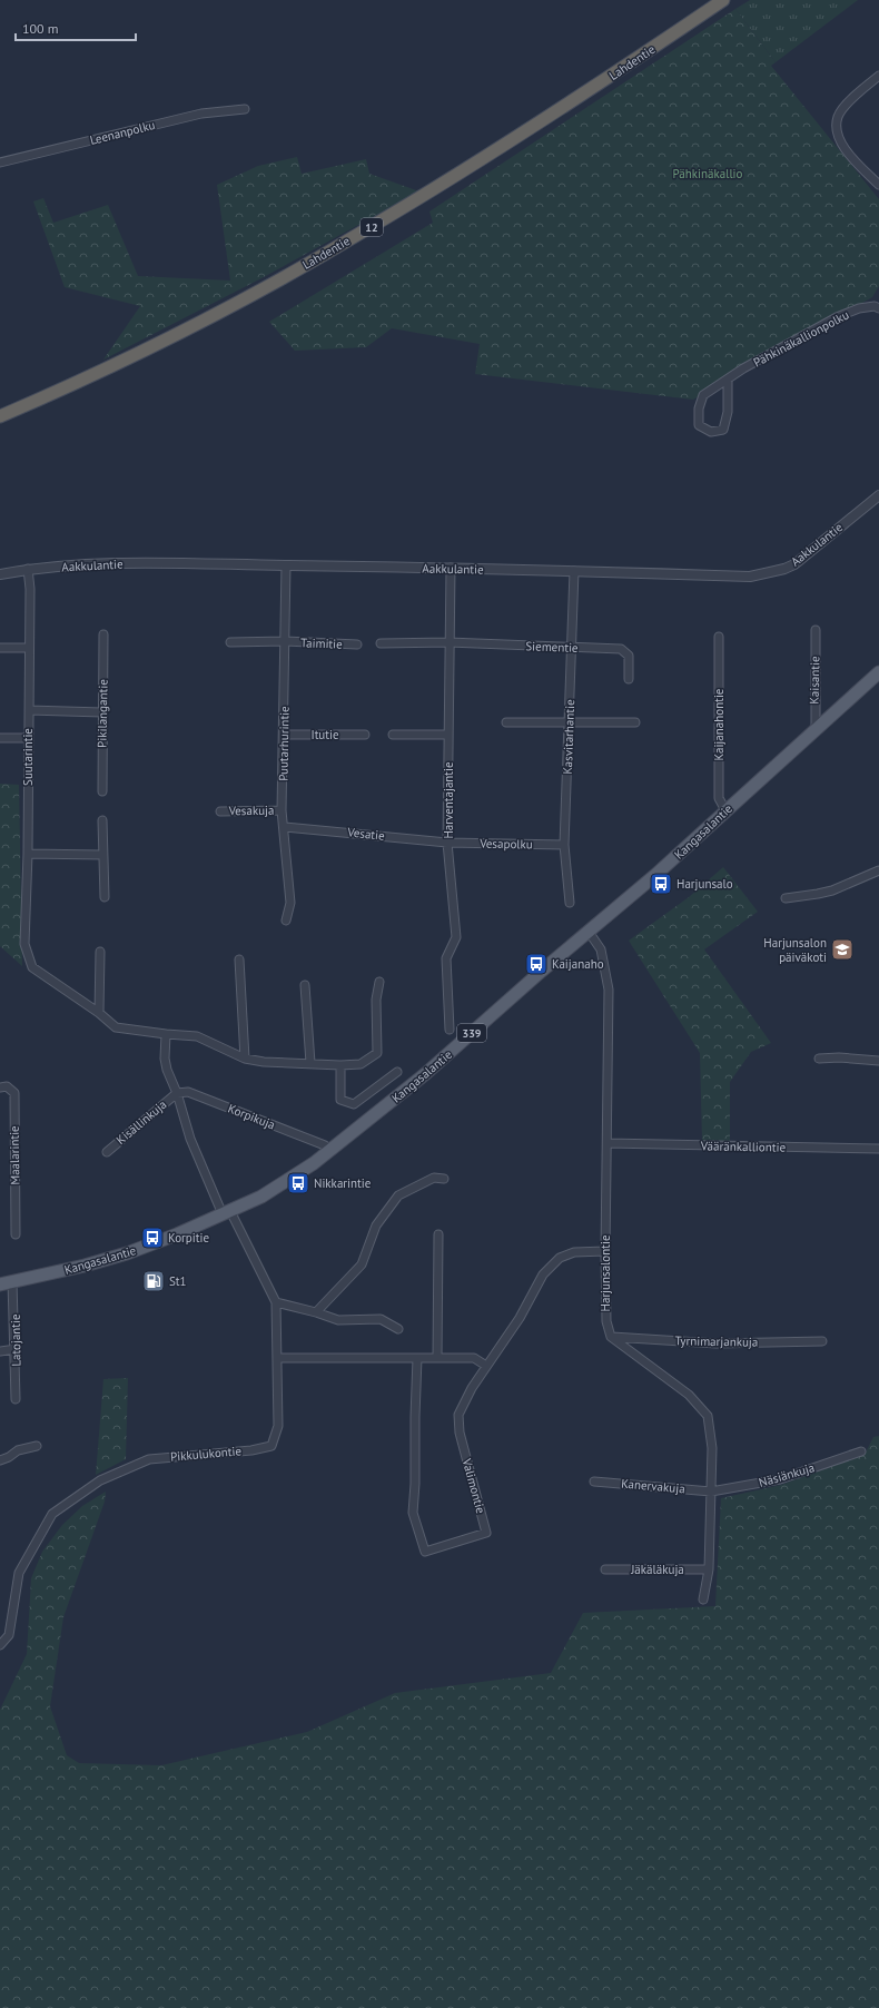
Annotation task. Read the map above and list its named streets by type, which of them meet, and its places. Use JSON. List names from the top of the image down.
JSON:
{
  "streets": {
    "highway": ["Lahdentie", "12"],
    "main road": ["Kangasalantie", "339"],
    "street": [
      "Leenanpolku",
      "Pähkinäkallionpolku",
      "Aakkulantie",
      "Taimitie",
      "Siementie",
      "Kaisantie",
      "Pikilangantie",
      "Kaijanahontie",
      "Itutie",
      "Kasvitarhantie",
      "Puutarhurintie",
      "Suutarintie",
      "Harventajantie",
      "Vesakuja",
      "Vesatie",
      "Vesapolku",
      "Korpikuja",
      "Kisällinkuja",
      "Vääränkalliontie",
      "Maalarintie",
      "Harjunsalontie",
      "Latojantie",
      "Tyrnimarjankuja",
      "Pikkulukontie",
      "Näsiänkuja",
      "Valimontie",
      "Kanervakuja",
      "Jäkäläkuja"
    ]
  },
  "crossings": [
    ["Aakkulantie", "Kasvitarhantie"],
    ["Aakkulantie", "Puutarhurintie"],
    ["Aakkulantie", "Suutarintie"],
    ["Aakkulantie", "Harventajantie"],
    ["Taimitie", "Puutarhurintie"],
    ["Siementie", "Kasvitarhantie"],
    ["Siementie", "Harventajantie"],
    ["Kaisantie", "Kangasalantie"],
    ["Kaijanahontie", "Kangasalantie"],
    ["Itutie", "Puutarhurintie"],
    ["Kasvitarhantie", "Vesapolku"],
    ["Puutarhurintie", "Vesakuja"],
    ["Puutarhurintie", "Vesatie"],
    ["Harventajantie", "Vesatie"],
    ["Harventajantie", "Vesapolku"],
    ["Kangasalantie", "Harjunsalontie"],
    ["Kangasalantie", "Latojantie"],
    ["Kangasalantie", "Pikkulukontie"],
    ["Vesatie", "Vesapolku"],
    ["Korpikuja", "Kisällinkuja"],
    ["Vääränkalliontie", "Harjunsalontie"],
    ["Harjunsalontie", "Tyrnimarjankuja"],
    ["Harjunsalontie", "Valimontie"],
    ["Näsiänkuja", "Kanervakuja"]
  ],
  "parks": ["Pähkinäkallio"],
  "places": {
    "bus stop": [
      "Harjunsalo",
      "Kaijanaho",
      "Nikkarintie",
      "Korpitie"
    ],
    "school or university": ["Harjunsalon päiväkoti"],
    "fuel station": ["St1"]
  },
  "scale_bar": "100 m"
}
